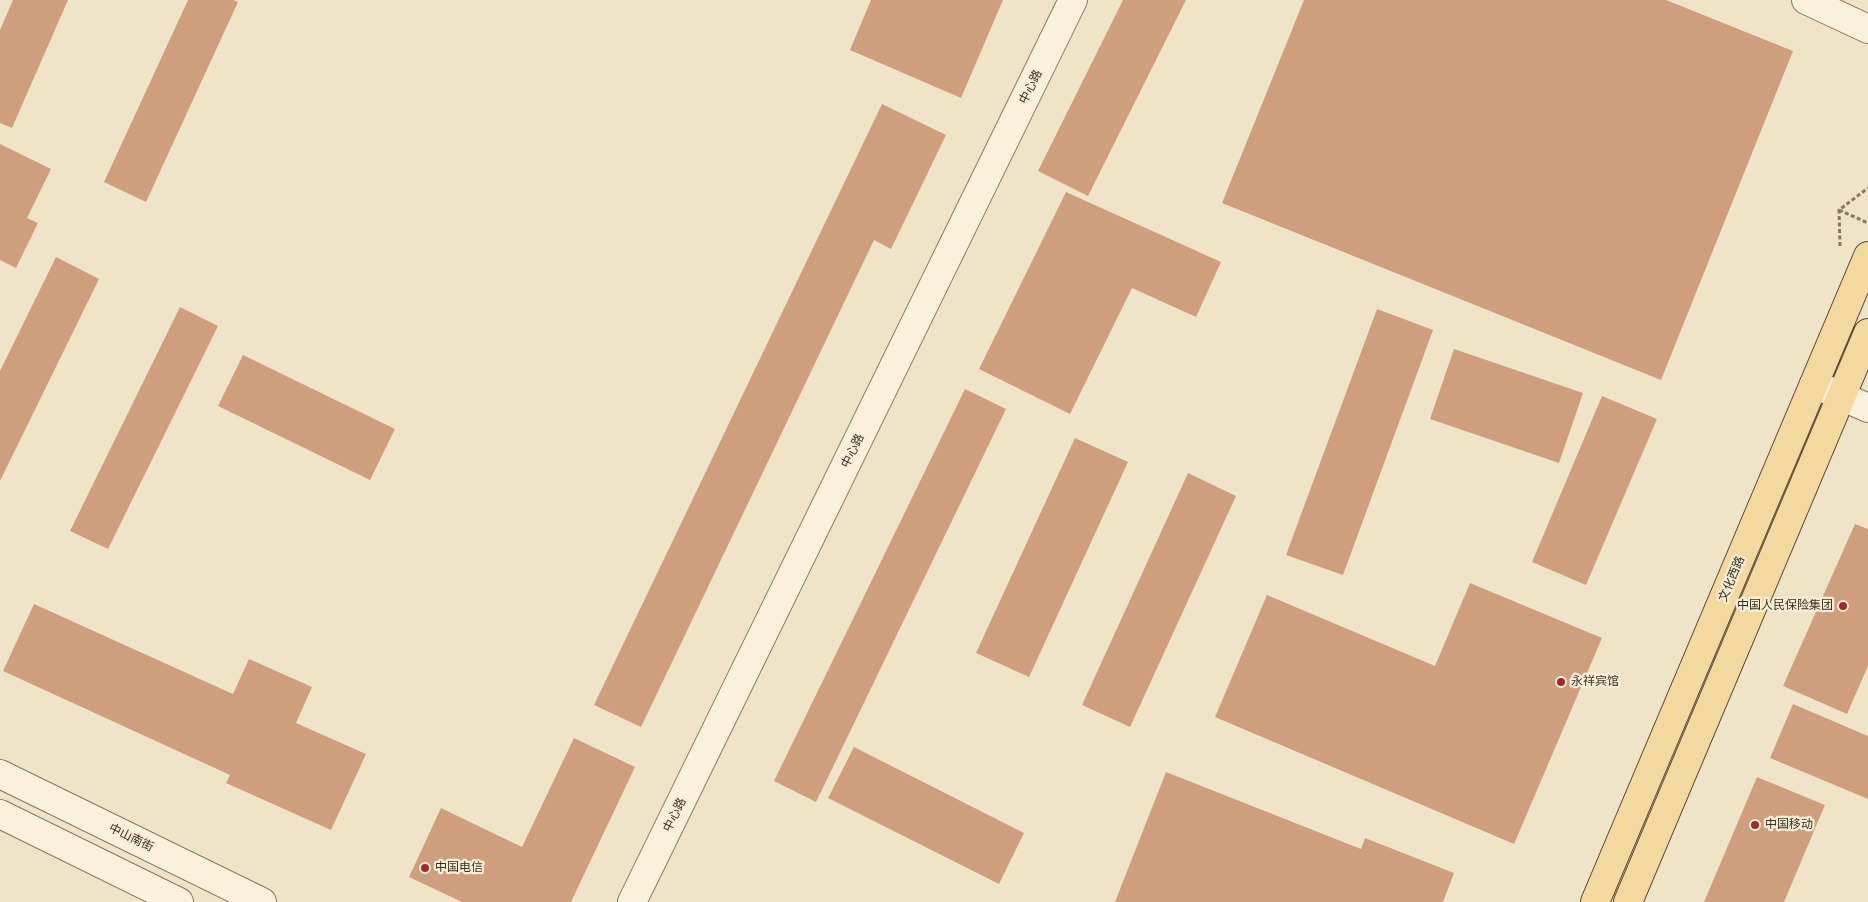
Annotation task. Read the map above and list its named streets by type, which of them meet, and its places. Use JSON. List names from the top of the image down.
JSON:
{
  "streets": {
    "main road": ["文化西路"],
    "street": ["中心路", "中山南街"]
  },
  "places": [
    "中国人民保险集团",
    "永祥宾馆",
    "中国移动",
    "中国电信"
  ]
}
